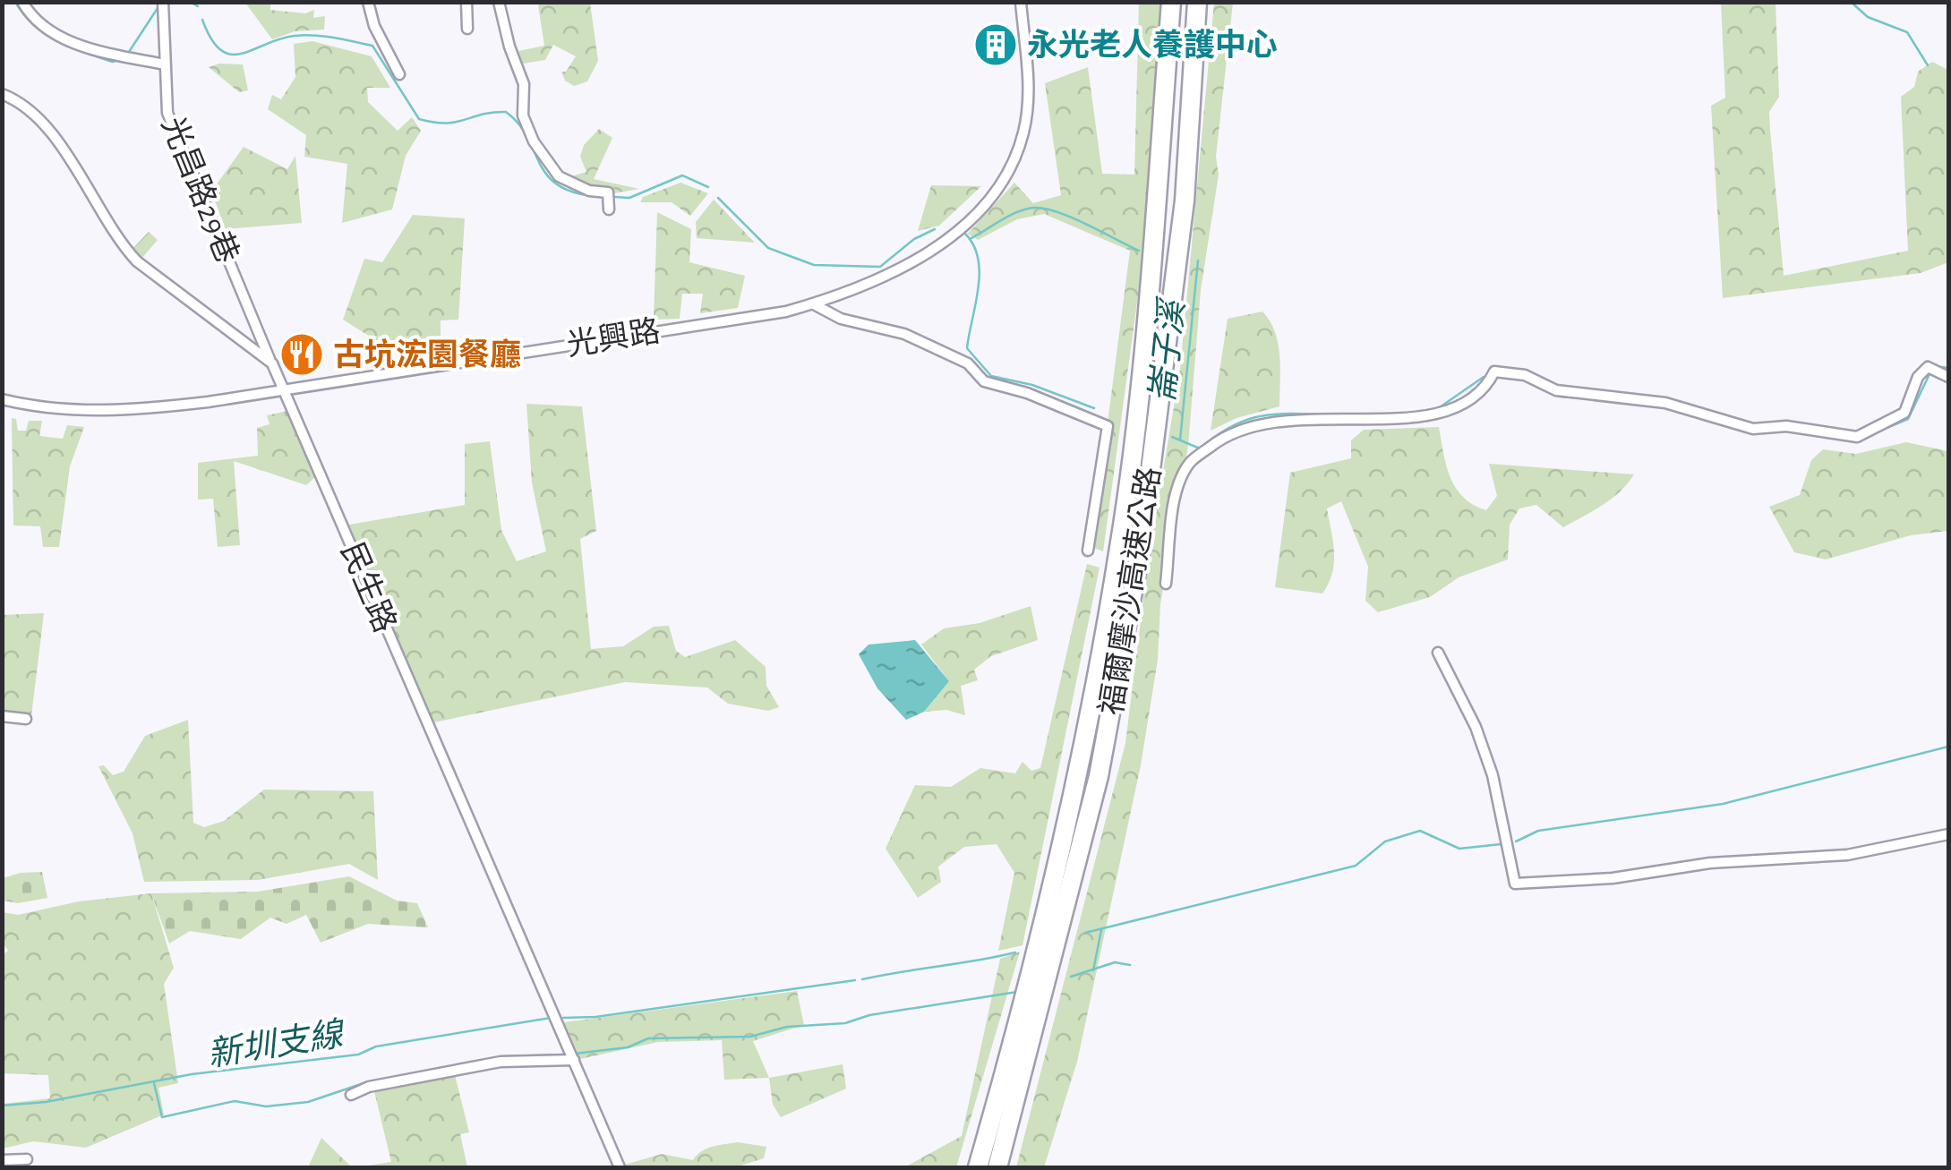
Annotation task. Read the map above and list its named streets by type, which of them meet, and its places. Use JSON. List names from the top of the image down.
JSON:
{
  "streets": {
    "highway": ["福爾摩沙高速公路"],
    "street": ["光昌路29巷", "光興路", "民生路"]
  },
  "crossings": [
    ["光昌路29巷", "民生路"],
    ["光興路", "民生路"]
  ],
  "water": ["崙子溪", "新圳支線"],
  "places": {
    "building": ["永光老人養護中心"],
    "restaurant": ["古坑浤園餐廳"]
  }
}
